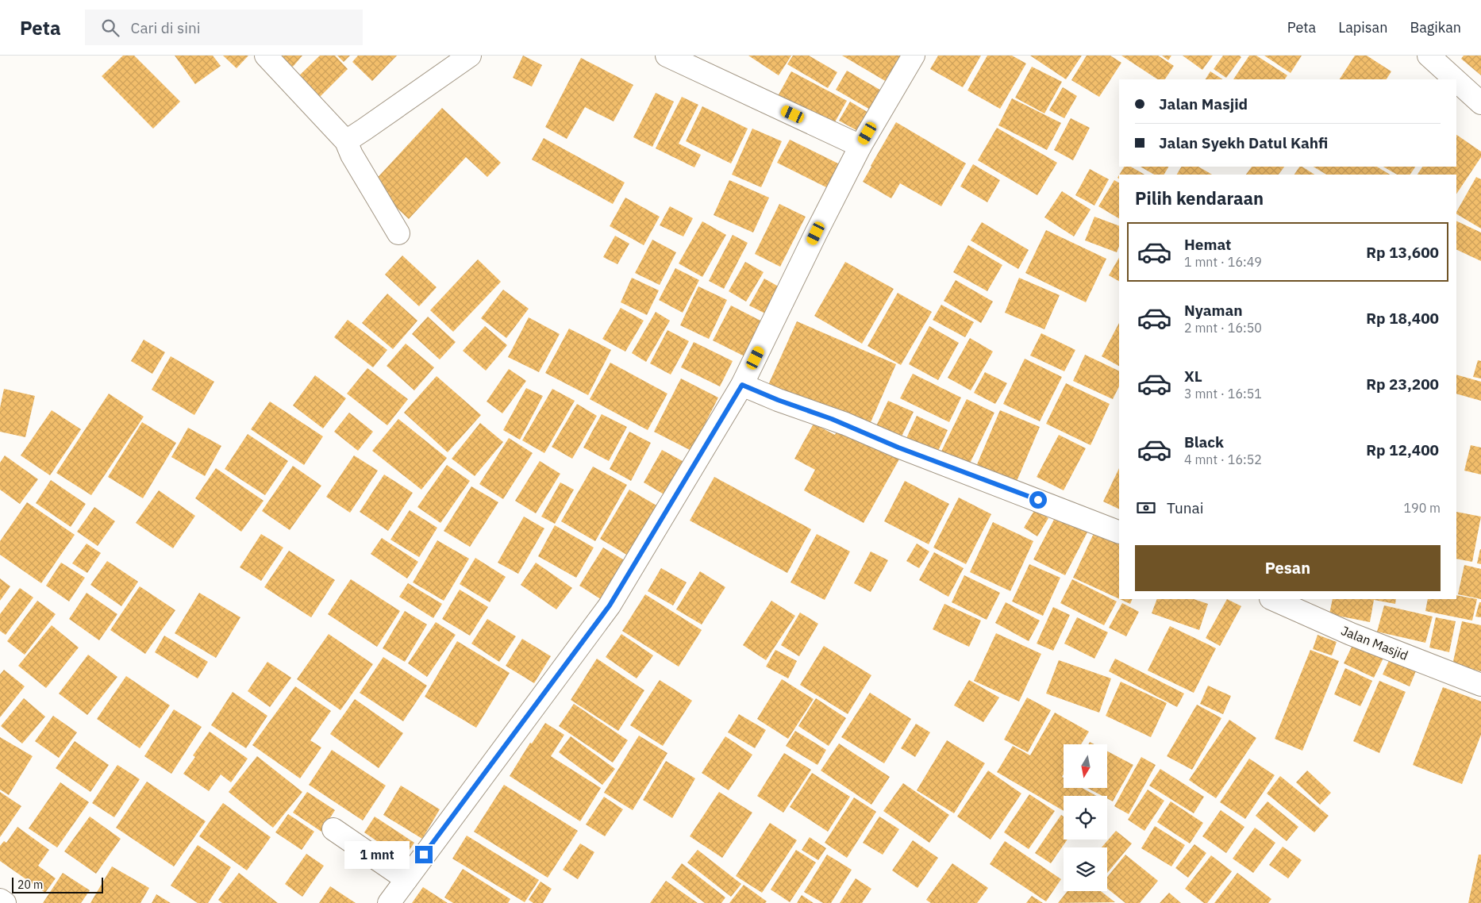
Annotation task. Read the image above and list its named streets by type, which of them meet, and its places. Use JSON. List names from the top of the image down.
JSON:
{
  "streets": {
    "street": ["Jalan Masjid"]
  },
  "scale_bar": "20 m",
  "north": "bottom",
  "page": {
    "header": "Peta",
    "search": "Cari di sini",
    "nav": ["Peta", "Lapisan", "Bagikan"],
    "banner": ["Jalan Masjid", "Jalan Syekh Datul Kahfi"],
    "heading": "Pilih kendaraan",
    "list": [
      {
        "name": "Hemat",
        "note": "1 mnt · 16:49",
        "value": "Rp 13,600"
      },
      {
        "name": "Nyaman",
        "note": "2 mnt · 16:50",
        "value": "Rp 18,400"
      },
      {
        "name": "XL",
        "note": "3 mnt · 16:51",
        "value": "Rp 23,200"
      },
      {
        "name": "Black",
        "note": "4 mnt · 16:52",
        "value": "Rp 12,400"
      }
    ],
    "pay": ["Tunai", "190 m"],
    "buttons": "Pesan",
    "bubble": "1 mnt",
    "scale": "20 m"
  }
}
